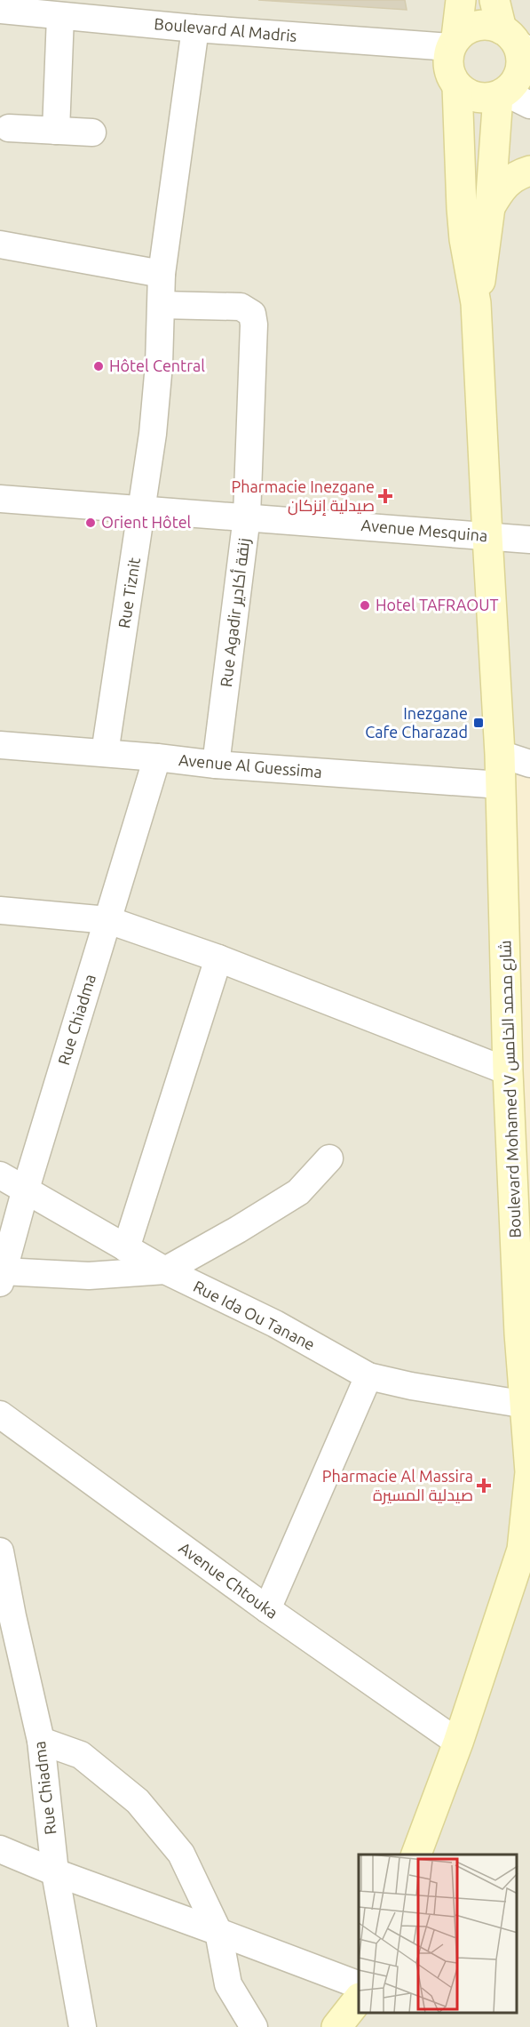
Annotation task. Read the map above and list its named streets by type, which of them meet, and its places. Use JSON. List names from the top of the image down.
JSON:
{
  "streets": {
    "street": [
      "Boulevard Al Madris",
      "Avenue Mesquina",
      "Rue Tiznit",
      "Rue Agadir زنقة أكادير",
      "Avenue Al Guessima",
      "Rue Chiadma",
      "Boulevard Mohamed V شارع محمد الخامس",
      "Rue Ida Ou Tanane",
      "Avenue Chtouka"
    ]
  },
  "crossings": [
    ["Boulevard Al Madris", "Rue Tiznit"],
    ["Boulevard Al Madris", "Boulevard Mohamed V شارع محمد الخامس"],
    ["Avenue Mesquina", "Rue Tiznit"],
    ["Avenue Mesquina", "Rue Agadir زنقة أكادير"],
    ["Avenue Mesquina", "Boulevard Mohamed V شارع محمد الخامس"],
    ["Rue Tiznit", "Rue Agadir زنقة أكادير"],
    ["Rue Tiznit", "Avenue Al Guessima"],
    ["Rue Agadir زنقة أكادير", "Avenue Al Guessima"],
    ["Avenue Al Guessima", "Rue Chiadma"],
    ["Avenue Al Guessima", "Boulevard Mohamed V شارع محمد الخامس"],
    ["Rue Chiadma", "Rue Ida Ou Tanane"],
    ["Boulevard Mohamed V شارع محمد الخامس", "Rue Ida Ou Tanane"],
    ["Boulevard Mohamed V شارع محمد الخامس", "Avenue Chtouka"]
  ],
  "places": {
    "other": ["Hôtel Central", "Orient Hôtel", "Hotel TAFRAOUT"],
    "health": ["Pharmacie Inezgane صيدلية إنزكان", "Pharmacie Al Massira صيدلية المسيرة"],
    "transit": ["Inezgane Cafe Charazad"]
  }
}
